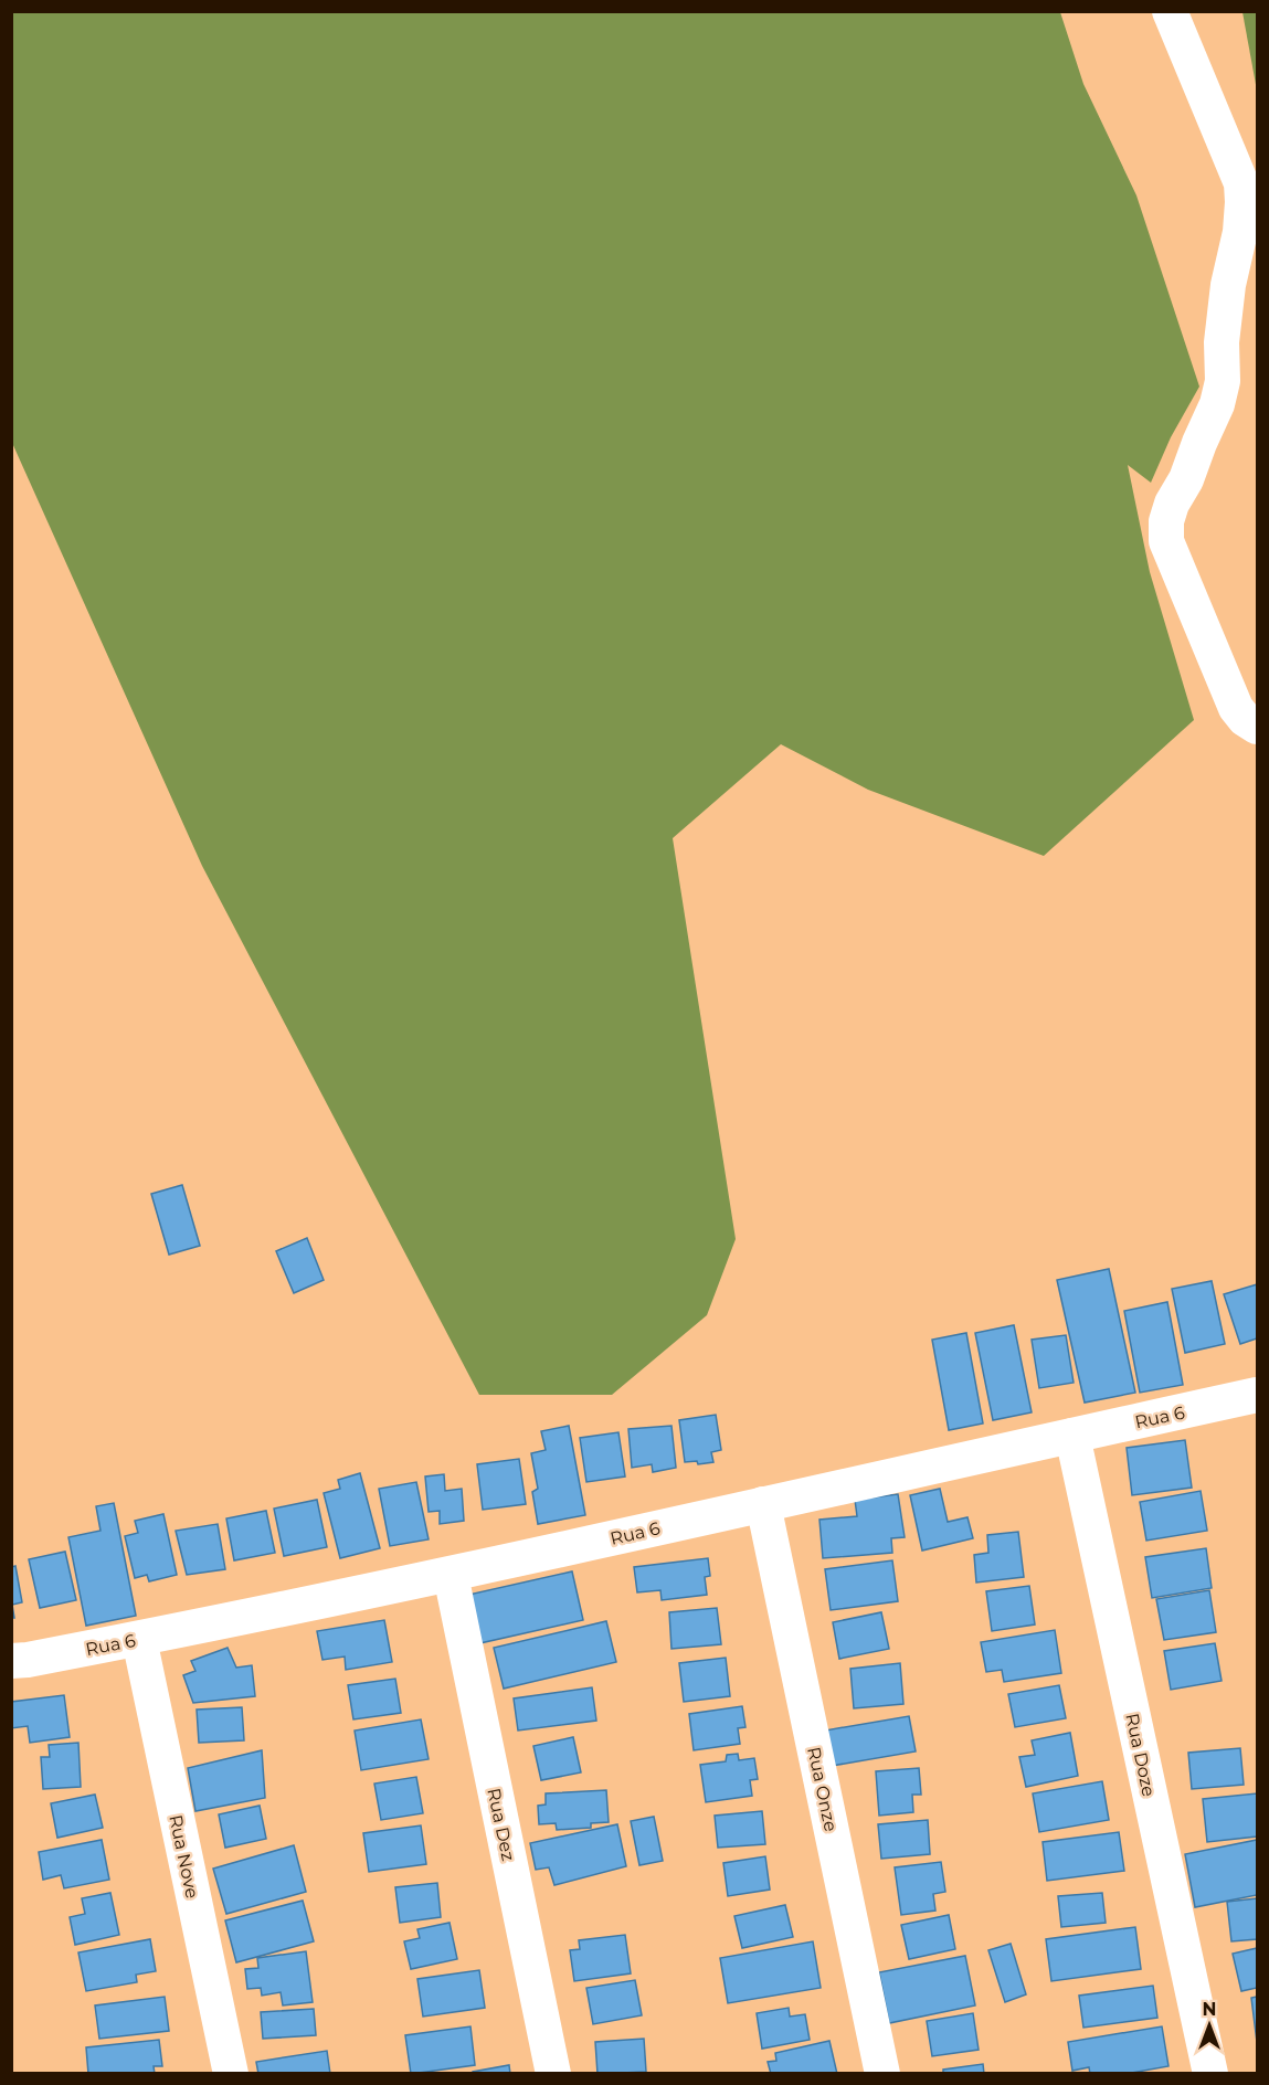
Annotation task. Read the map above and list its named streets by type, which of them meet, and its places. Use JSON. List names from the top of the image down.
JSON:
{
  "streets": {
    "street": [
      "Rua 6",
      "Rua Doze",
      "Rua Onze",
      "Rua Dez",
      "Rua Nove"
    ]
  },
  "crossings": [
    ["Rua 6", "Rua Doze"],
    ["Rua 6", "Rua Onze"],
    ["Rua 6", "Rua Dez"],
    ["Rua 6", "Rua Nove"]
  ],
  "north": "top"
}
